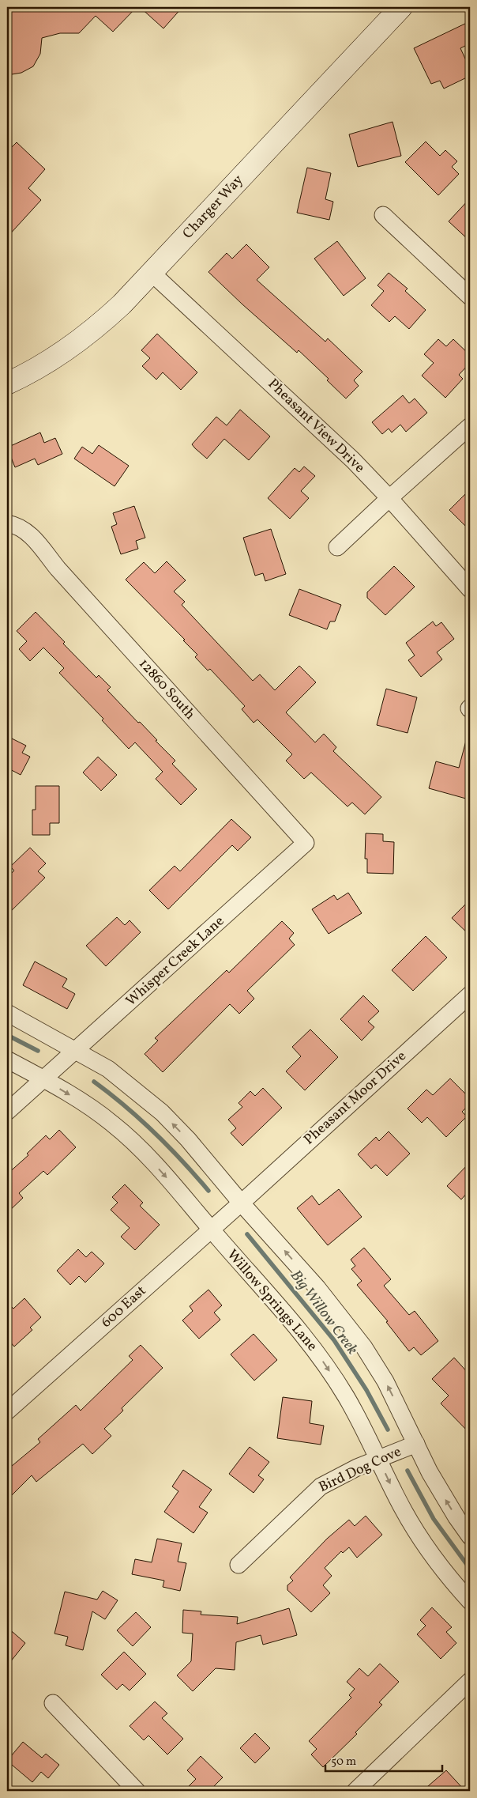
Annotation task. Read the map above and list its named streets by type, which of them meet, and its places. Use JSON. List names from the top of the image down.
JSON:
{
  "streets": {
    "street": [
      "Charger Way",
      "Pheasant View Drive",
      "12860 South",
      "Whisper Creek Lane",
      "Pheasant Moor Drive",
      "Willow Springs Lane",
      "600 East",
      "Bird Dog Cove"
    ]
  },
  "crossings": [
    ["Charger Way", "Pheasant View Drive"],
    ["12860 South", "Whisper Creek Lane"],
    ["Whisper Creek Lane", "Willow Springs Lane"],
    ["Pheasant Moor Drive", "600 East"],
    ["Willow Springs Lane", "600 East"],
    ["Willow Springs Lane", "Bird Dog Cove"]
  ],
  "water": ["Big Willow Creek"],
  "scale_bar": "50 m"
}
